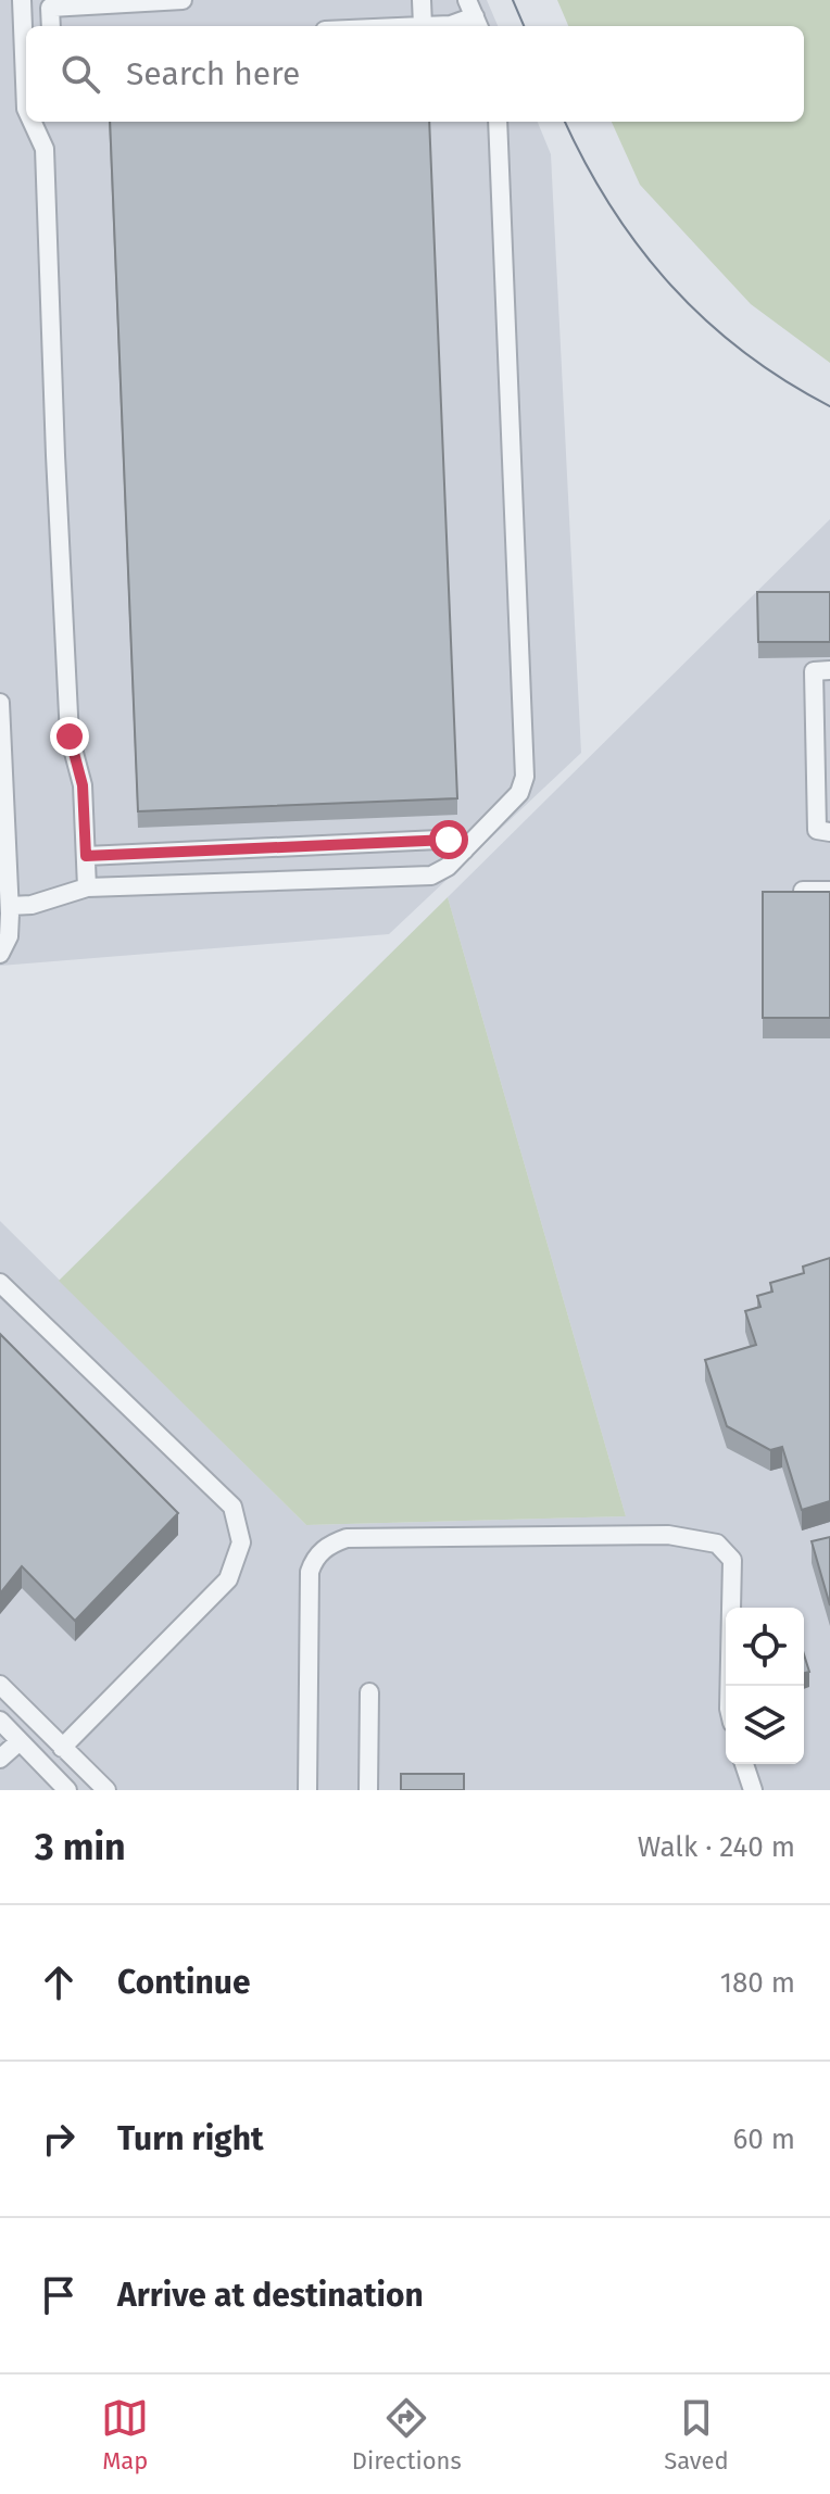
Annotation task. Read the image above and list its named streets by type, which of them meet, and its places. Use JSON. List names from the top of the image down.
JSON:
{
  "page": {
    "search": "Search here",
    "heading": ["3 min", "Walk · 240 m"],
    "list": [
      ["Continue", "180 m"],
      ["Turn right", "60 m"],
      "Arrive at destination"
    ],
    "nav": ["Map", "Directions", "Saved"]
  }
}
